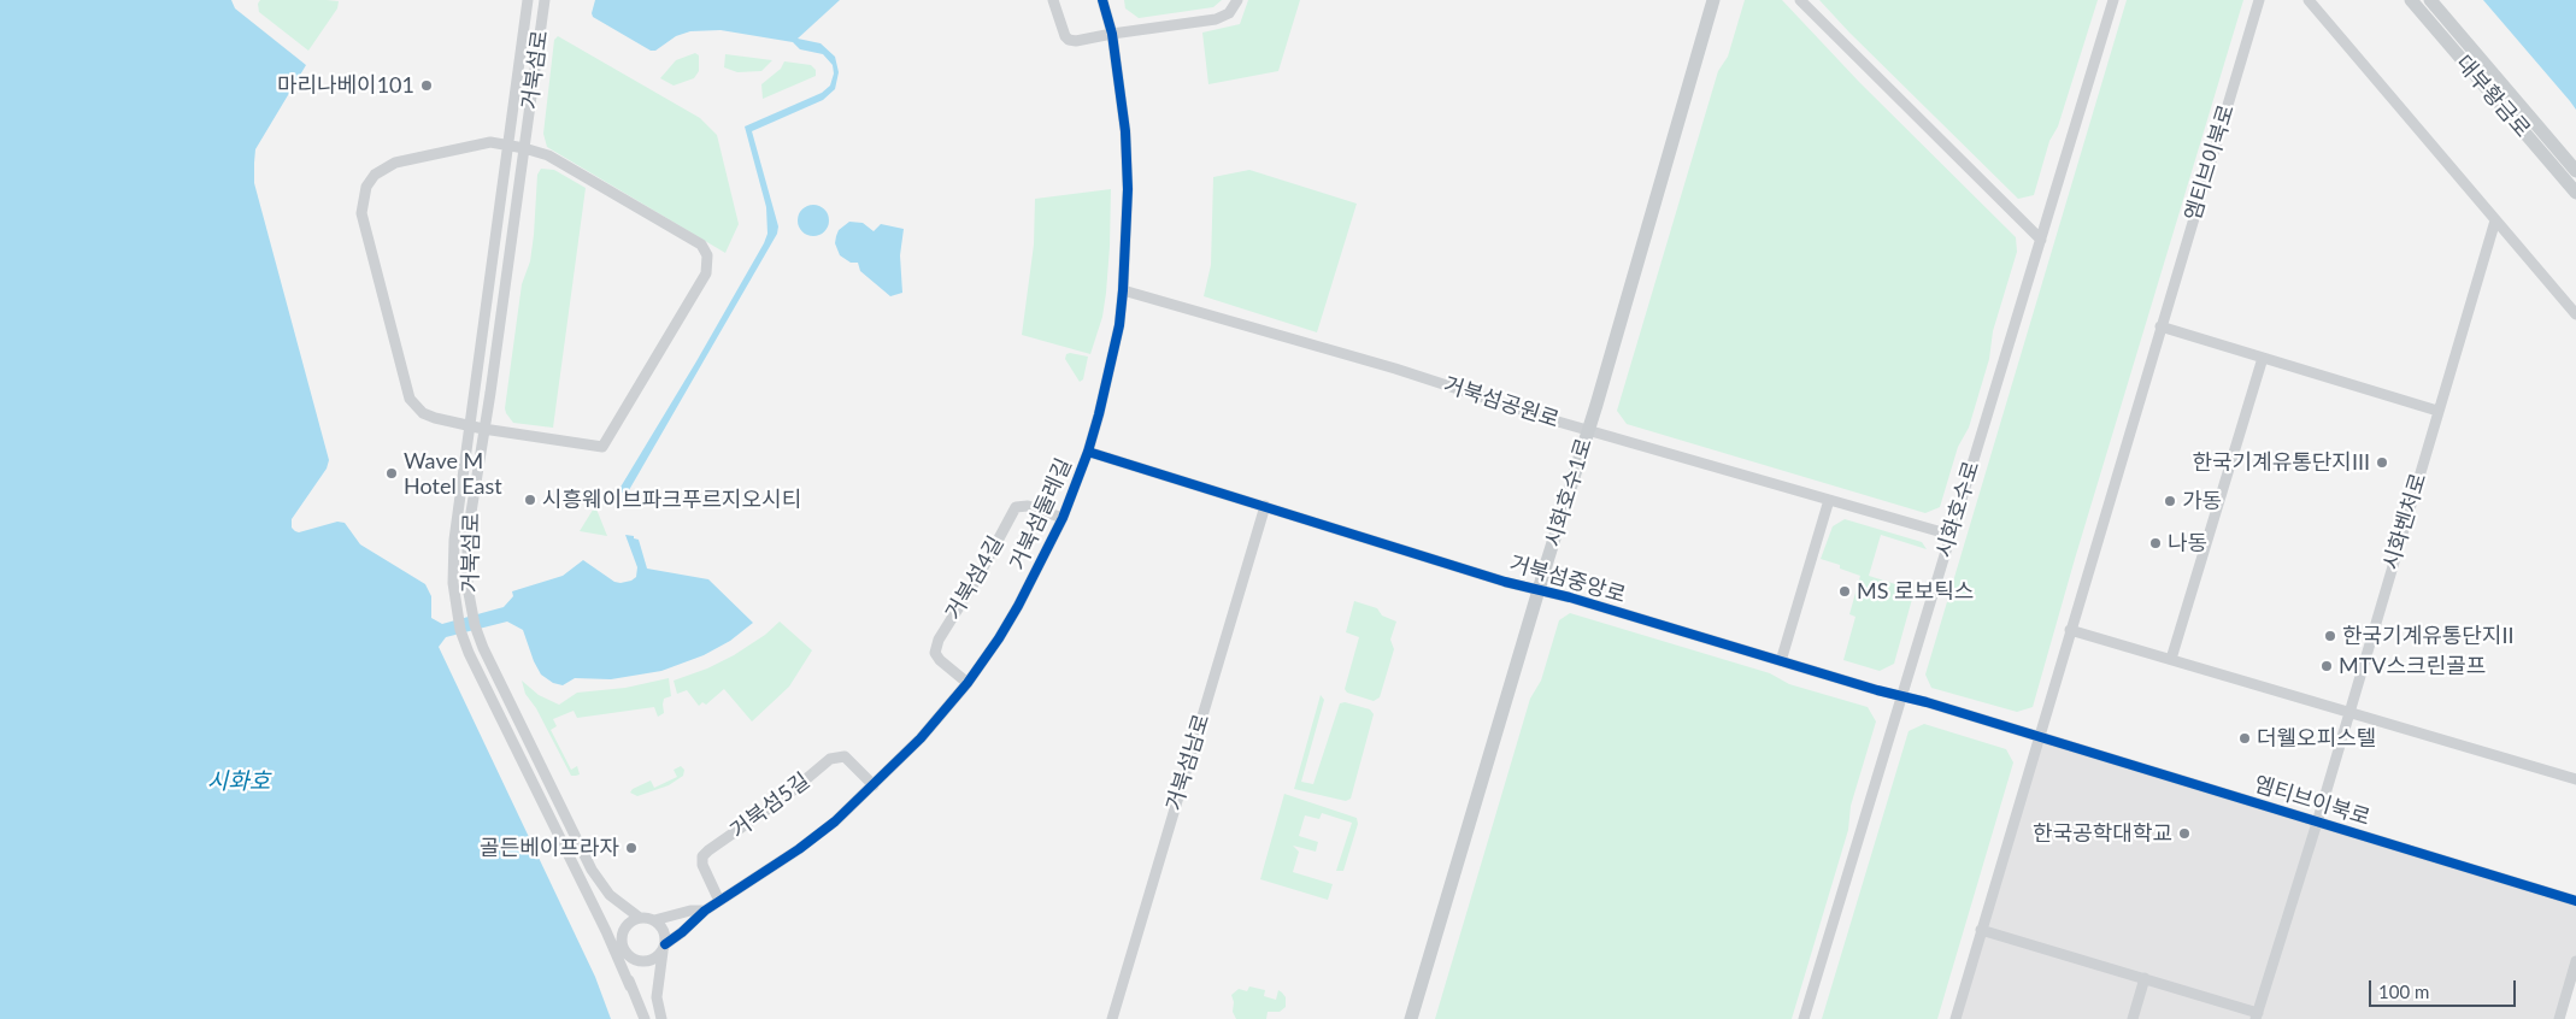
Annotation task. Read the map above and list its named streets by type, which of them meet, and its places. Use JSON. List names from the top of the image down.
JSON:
{
  "streets": {
    "main road": ["대부황금로", "시화호수1로"],
    "street": [
      "거북섬로",
      "엠티브이북로",
      "거북섬공원로",
      "시화호수로",
      "거북섬둘레길",
      "시화벤처로",
      "거북섬4길",
      "거북섬중앙로",
      "거북섬남로",
      "거북섬5길"
    ]
  },
  "crossings": [
    ["엠티브이북로", "시화벤처로"],
    ["엠티브이북로", "거북섬중앙로"],
    ["거북섬공원로", "시화호수1로"],
    ["거북섬공원로", "시화호수로"],
    ["거북섬공원로", "거북섬둘레길"],
    ["시화호수1로", "거북섬중앙로"],
    ["시화호수로", "거북섬중앙로"],
    ["거북섬둘레길", "거북섬4길"],
    ["거북섬둘레길", "거북섬중앙로"],
    ["거북섬둘레길", "거북섬5길"],
    ["거북섬중앙로", "거북섬남로"]
  ],
  "water": ["시화호"],
  "places": [
    "마리나베이101",
    "한국기계유통단지III",
    "Wave M Hotel East",
    "시흥웨이브파크푸르지오시티",
    "가동",
    "나동",
    "MS 로보틱스",
    "한국기계유통단지II",
    "MTV스크린골프",
    "더웰오피스텔",
    "한국공학대학교",
    "골든베이프라자"
  ],
  "scale_bar": "100 m"
}
